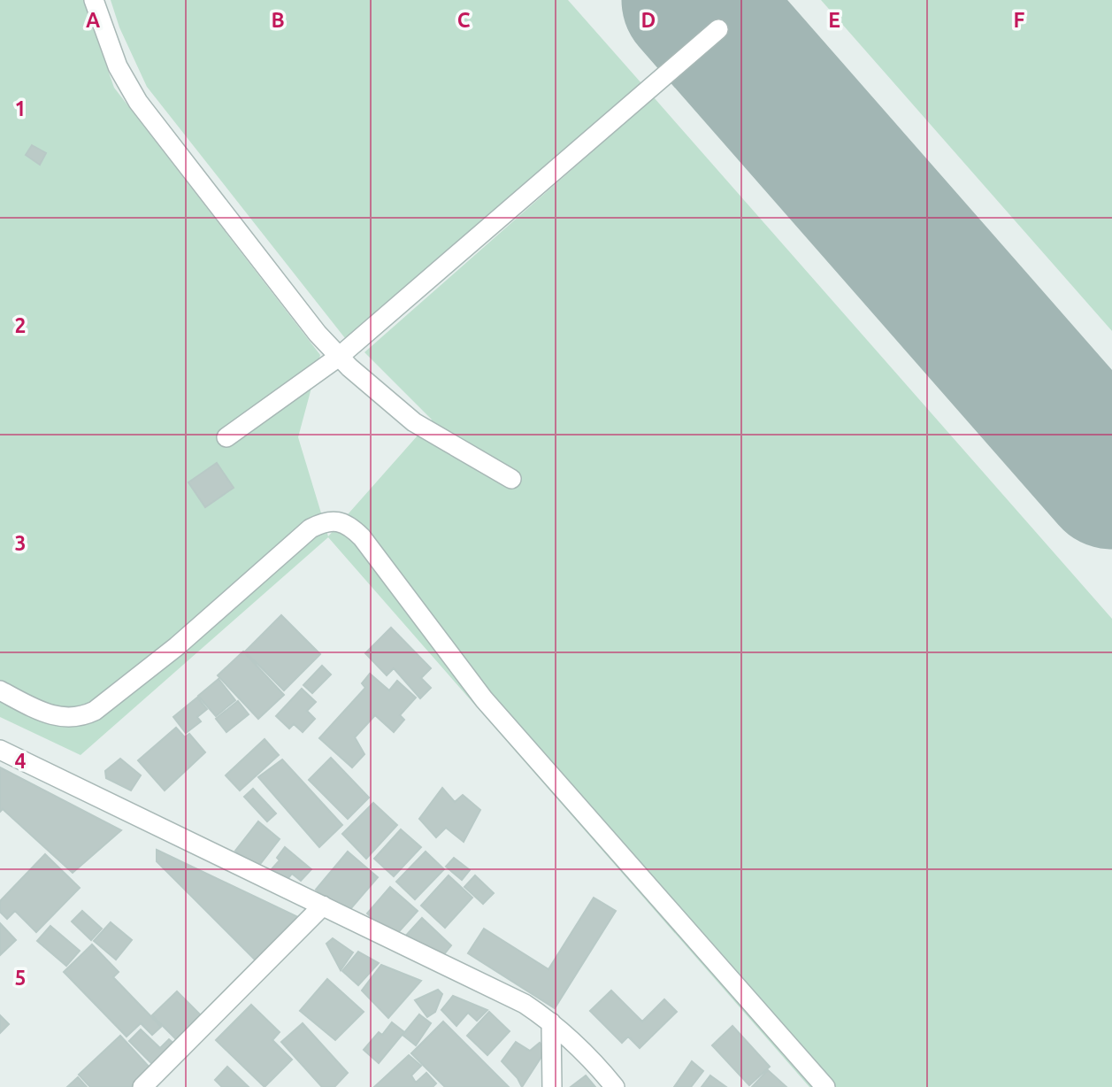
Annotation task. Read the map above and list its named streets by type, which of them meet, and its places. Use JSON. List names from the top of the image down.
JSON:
{
  "grid": {
    "columns": [
      "A",
      "B",
      "C",
      "D",
      "E",
      "F"
    ],
    "rows": [
      "1",
      "2",
      "3",
      "4",
      "5"
    ]
  }
}
